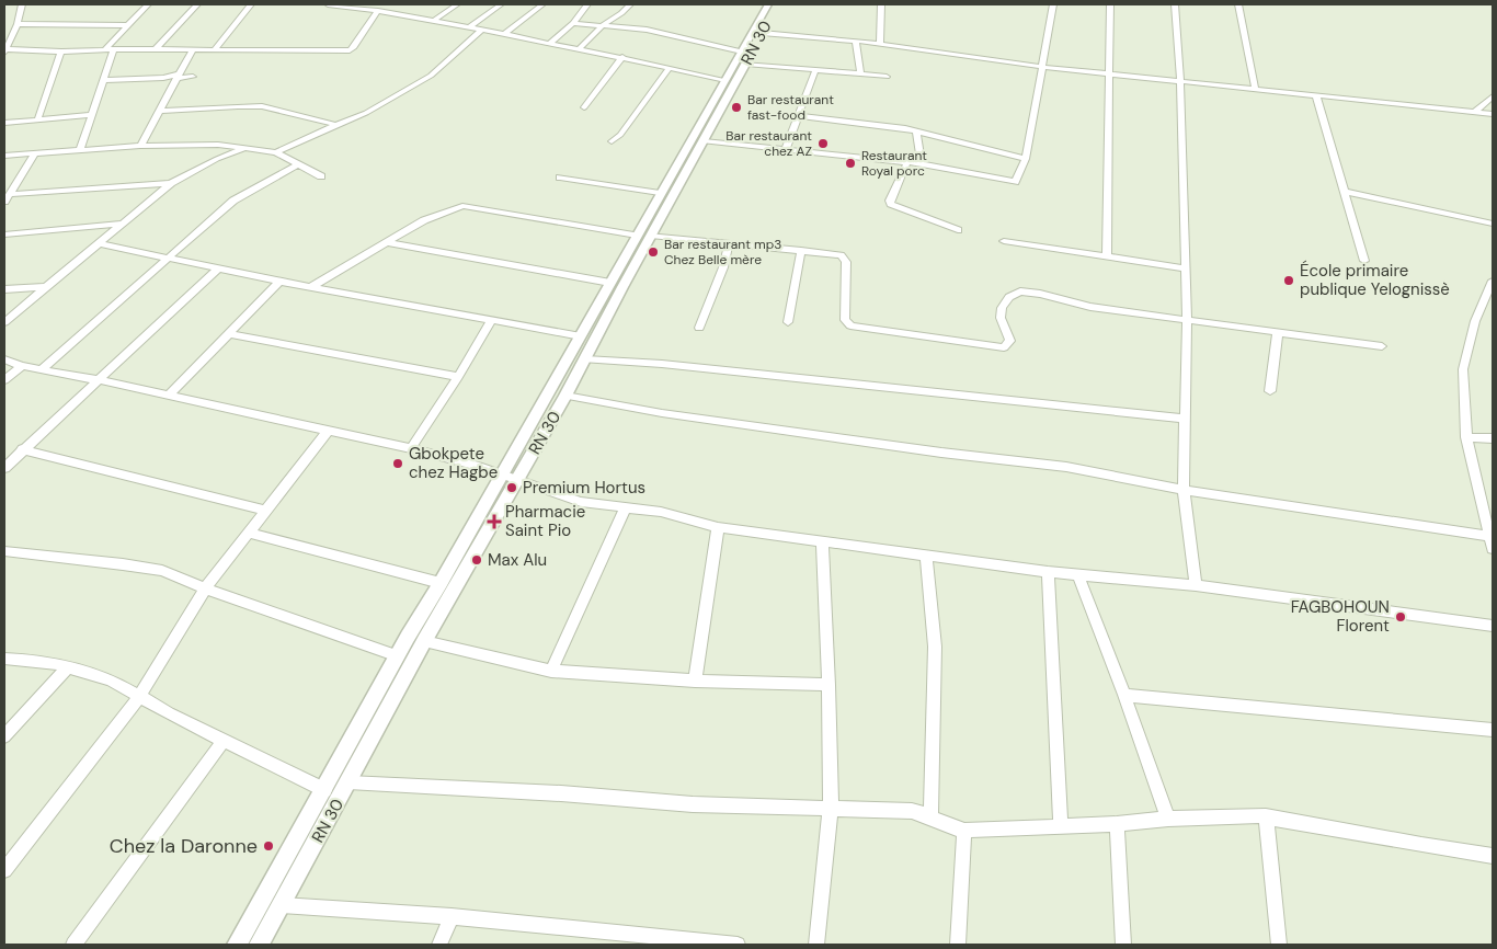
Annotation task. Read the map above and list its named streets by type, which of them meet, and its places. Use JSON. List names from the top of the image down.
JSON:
{
  "streets": {
    "main road": ["RN 30"]
  },
  "places": {
    "other": [
      "Bar restaurant fast-food",
      "Bar restaurant chez AZ",
      "Restaurant Royal porc",
      "Bar restaurant mp3 Chez Belle mère",
      "École primaire publique Yelognissè",
      "Gbokpete chez Hagbe",
      "Premium Hortus",
      "Max Alu",
      "FAGBOHOUN Florent",
      "Chez la Daronne"
    ],
    "health": ["Pharmacie Saint Pio"]
  }
}
